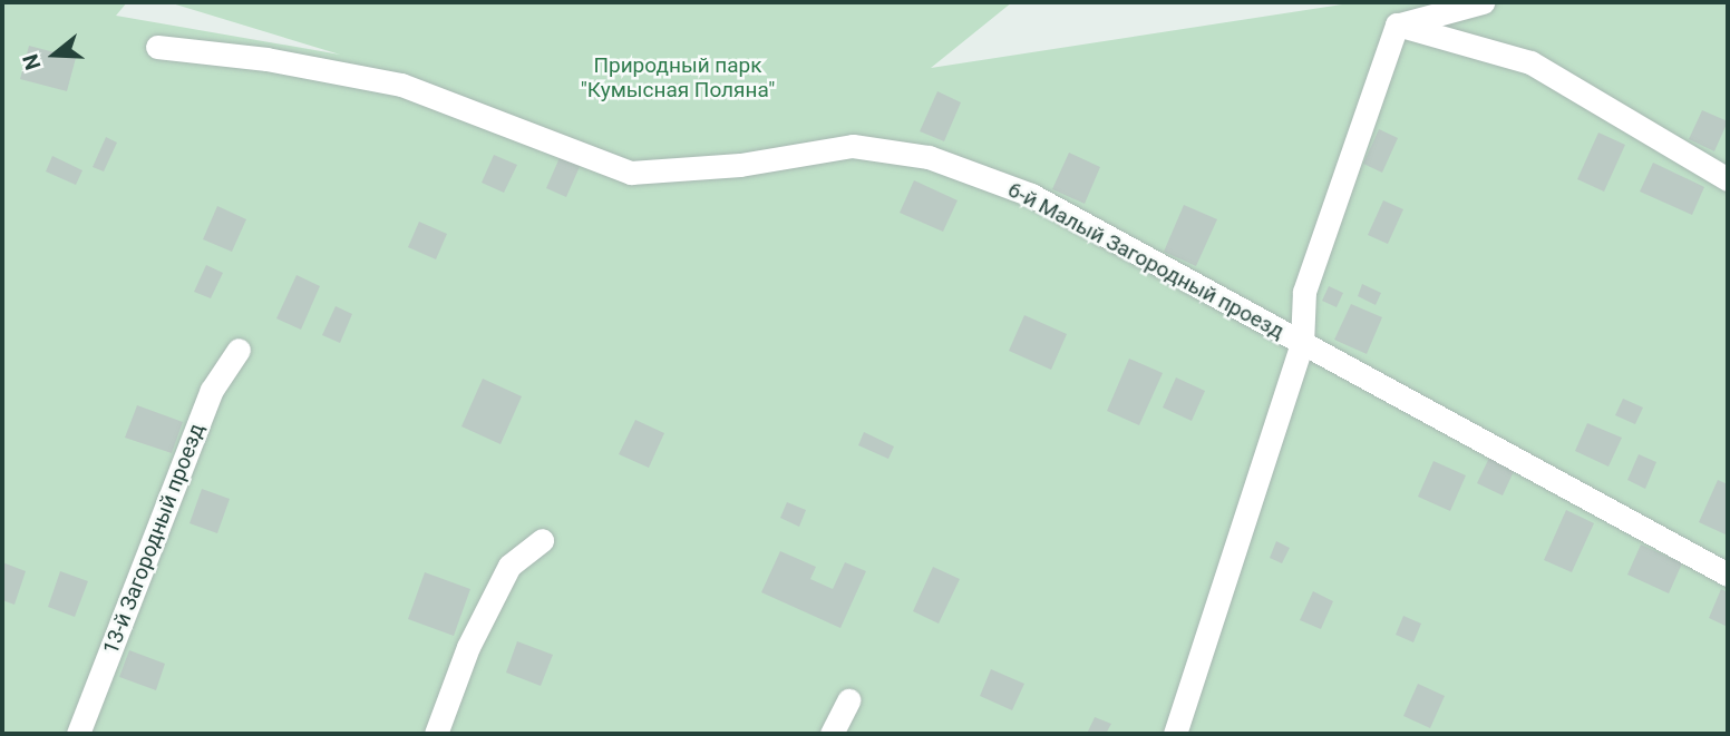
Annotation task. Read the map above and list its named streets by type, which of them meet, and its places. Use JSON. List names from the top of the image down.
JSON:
{
  "streets": {
    "lane": ["6-й Малый Загородный проезд", "13-й Загородный проезд"]
  },
  "parks": ["Природный парк \"Кумысная Поляна\""],
  "north": "left"
}
